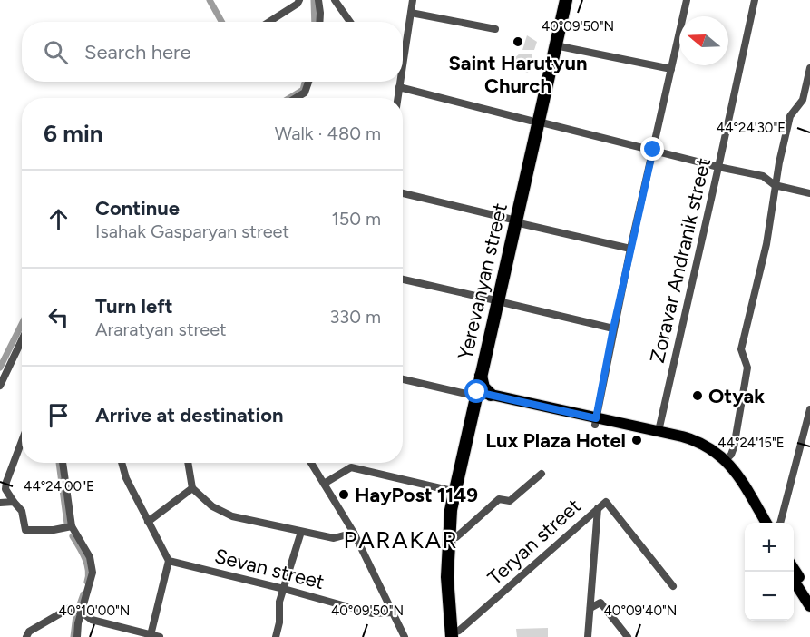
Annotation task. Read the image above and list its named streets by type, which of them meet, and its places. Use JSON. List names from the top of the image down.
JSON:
{
  "streets": {
    "highway": ["Yerevanyan street"],
    "street": ["Zoravar Andranik street", "Teryan street", "Sevan street"]
  },
  "crossings": [
    ["Yerevanyan street", "Teryan street"]
  ],
  "districts": ["PARAKAR"],
  "places": [
    "Saint Harutyun Church",
    "Otyak",
    "Lux Plaza Hotel",
    "HayPost 1149"
  ],
  "north": "left",
  "page": {
    "search": "Search here",
    "heading": ["6 min", "Walk · 480 m"],
    "list": [
      ["Continue", "Isahak Gasparyan street", "150 m"],
      ["Turn left", "Araratyan street", "330 m"],
      "Arrive at destination"
    ],
    "map_buttons": ["+", "−"]
  },
  "coordinates": [
    "40°09'50\"N",
    "44°24'30\"E",
    "44°24'15\"E",
    "44°24'00\"E",
    "40°10'00\"N",
    "40°09'40\"N"
  ]
}
